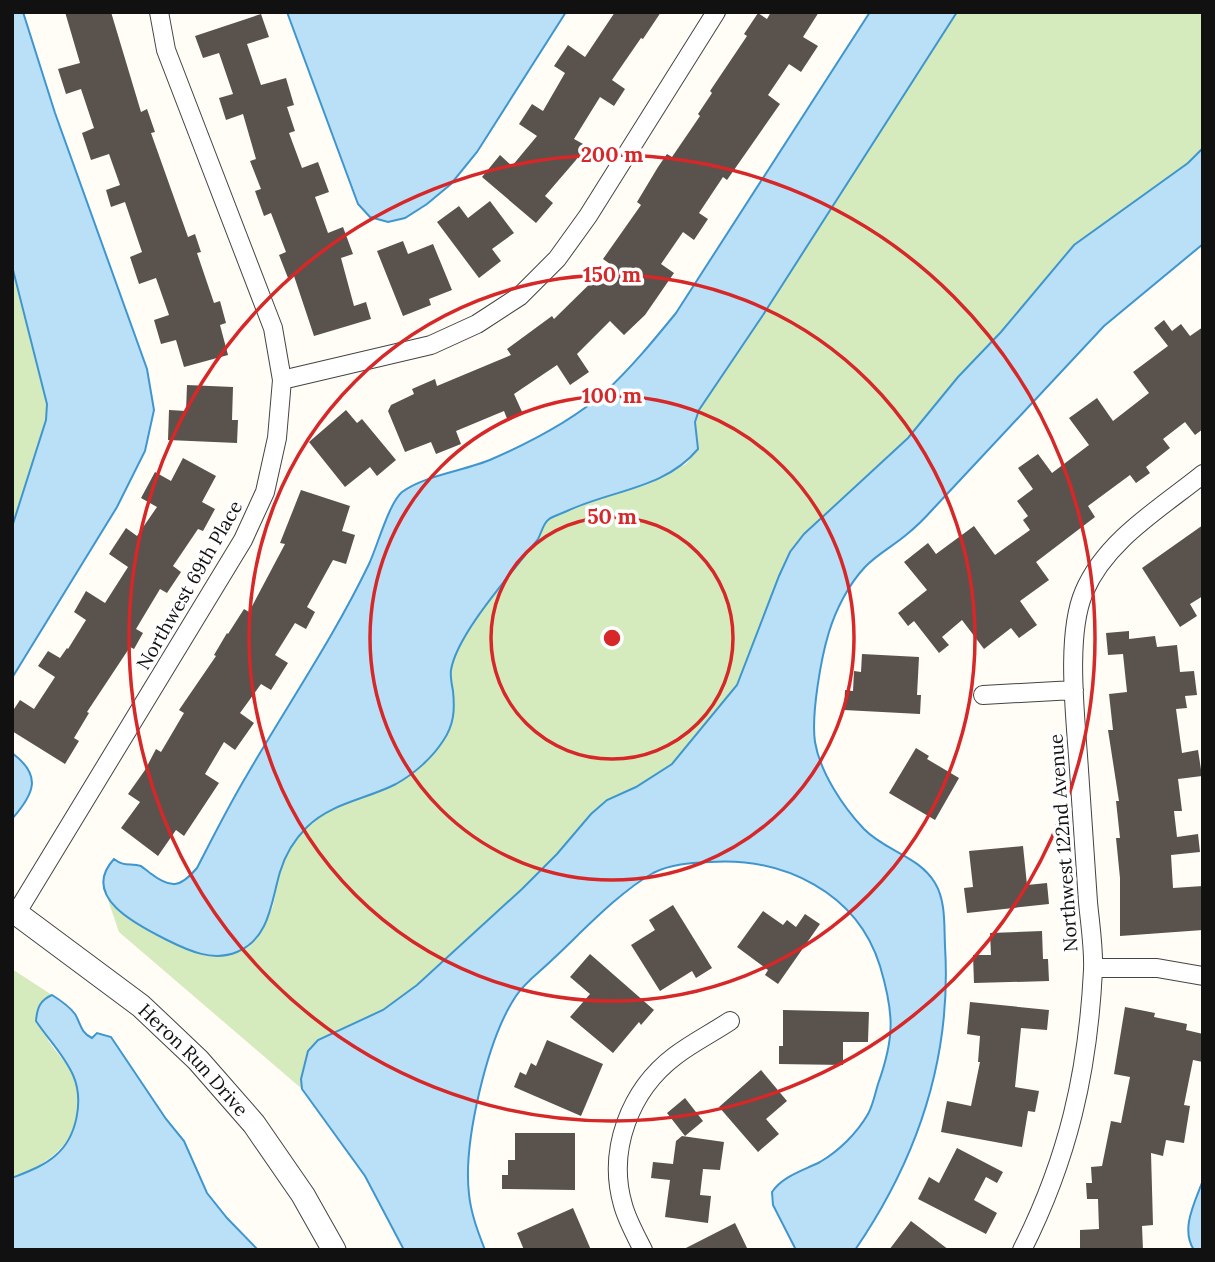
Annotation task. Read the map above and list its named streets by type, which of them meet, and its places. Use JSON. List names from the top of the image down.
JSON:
{
  "streets": {
    "street": ["Northwest 69th Place", "Northwest 122nd Avenue", "Heron Run Drive"]
  },
  "crossings": [
    ["Northwest 69th Place", "Heron Run Drive"]
  ],
  "rings": [
    "200 m",
    "150 m",
    "100 m",
    "50 m"
  ]
}
